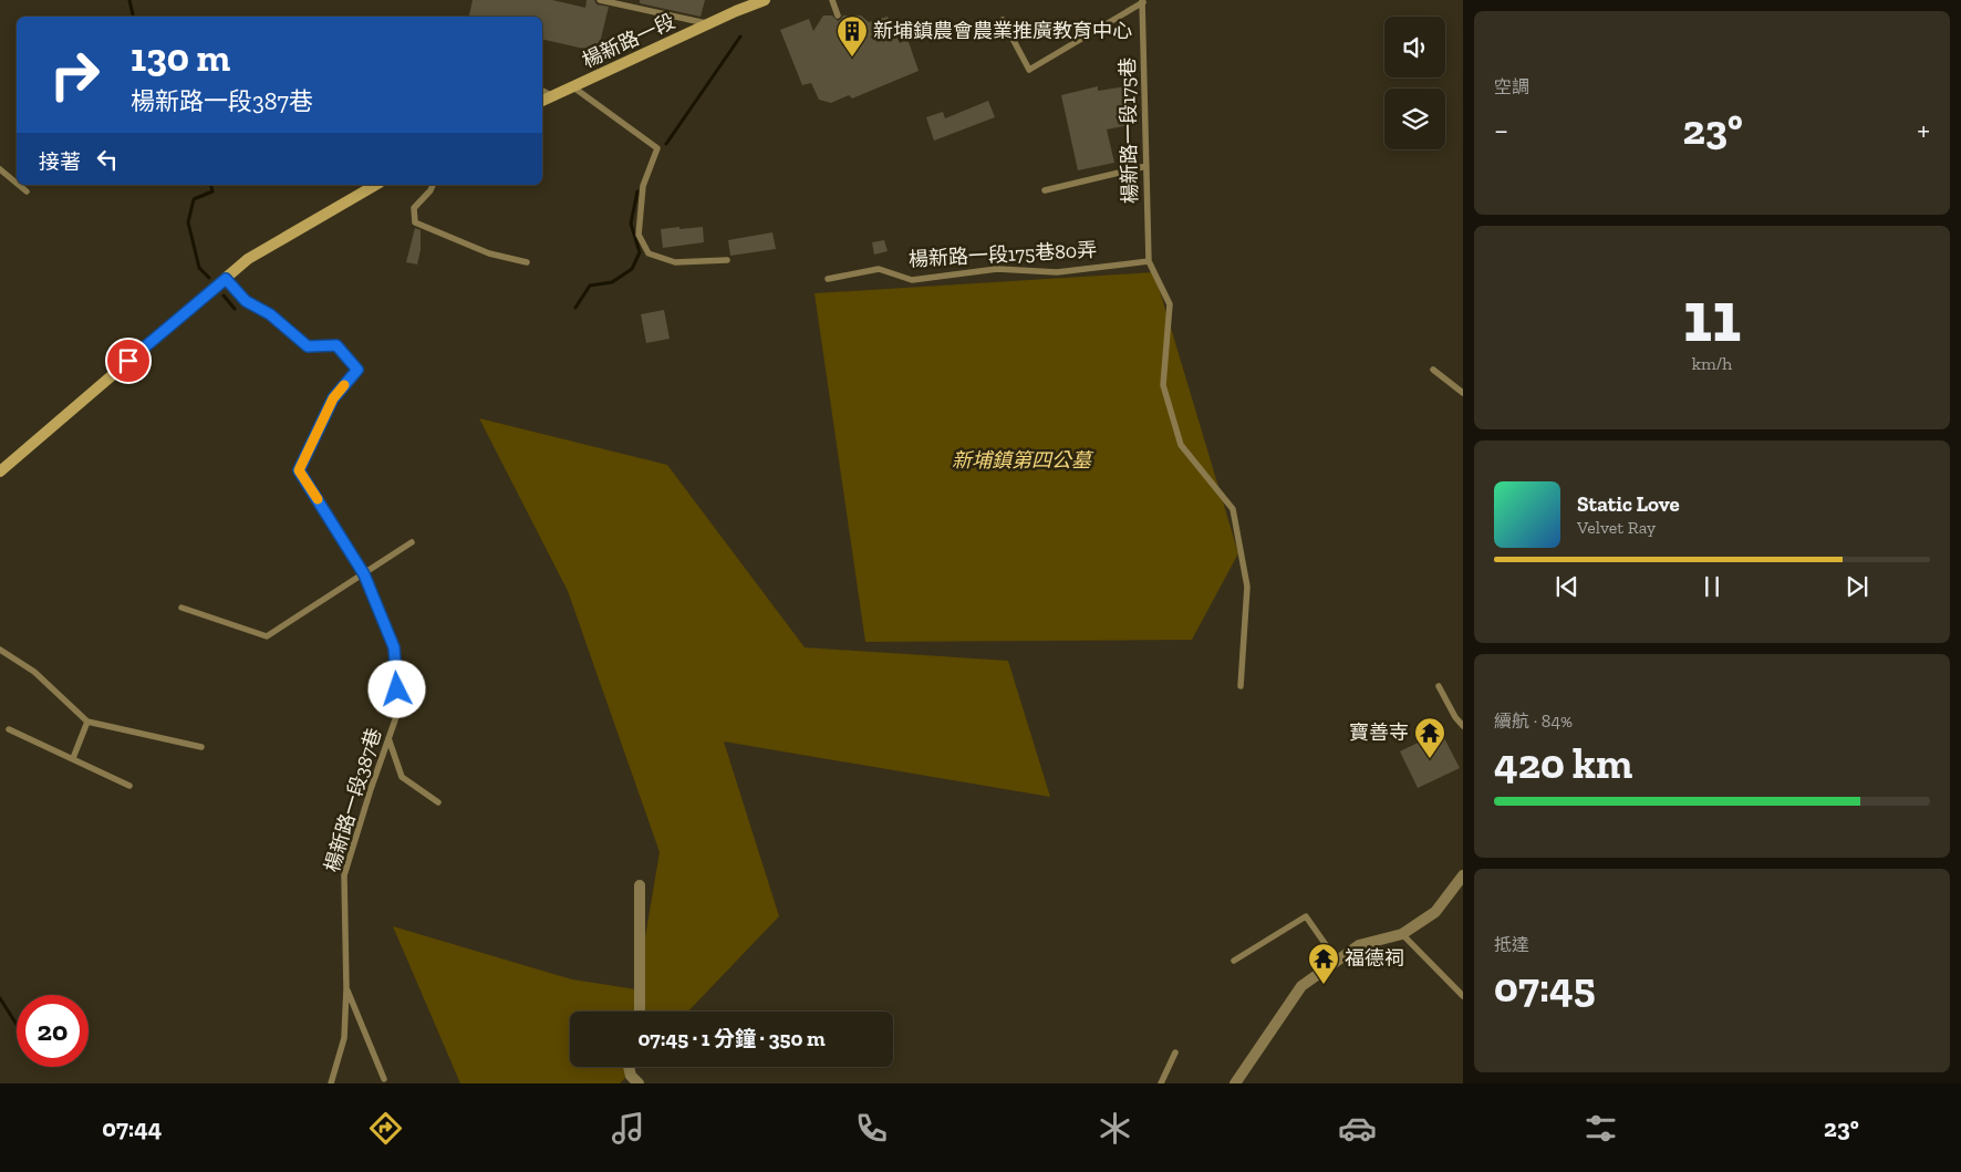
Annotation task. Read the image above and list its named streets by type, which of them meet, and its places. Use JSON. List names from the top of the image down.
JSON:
{
  "streets": {
    "main road": ["楊新路一段"],
    "lane": ["楊新路一段175巷", "楊新路一段175巷80弄", "楊新路一段387巷"]
  },
  "crossings": [
    ["楊新路一段175巷", "楊新路一段175巷80弄"]
  ],
  "parks": ["新埔鎮第四公墓"],
  "places": {
    "building": ["新埔鎮農會農業推廣教育中心"],
    "temple": ["寶善寺", "福德祠"]
  },
  "page": {
    "tile": [
      "空調",
      ["11", "km/h"],
      ["續航 · 84%", "420 km"],
      ["抵達", "07:45"]
    ],
    "turn": ["130 m", "楊新路一段387巷"],
    "heat": ["−", "23°", "+"],
    "then": "接著",
    "song": ["Static Love", "Velvet Ray"],
    "limit": "20",
    "trip": "07:45 · 1 分鐘 · 350 m",
    "tabs": ["07:44", "23°"]
  }
}
